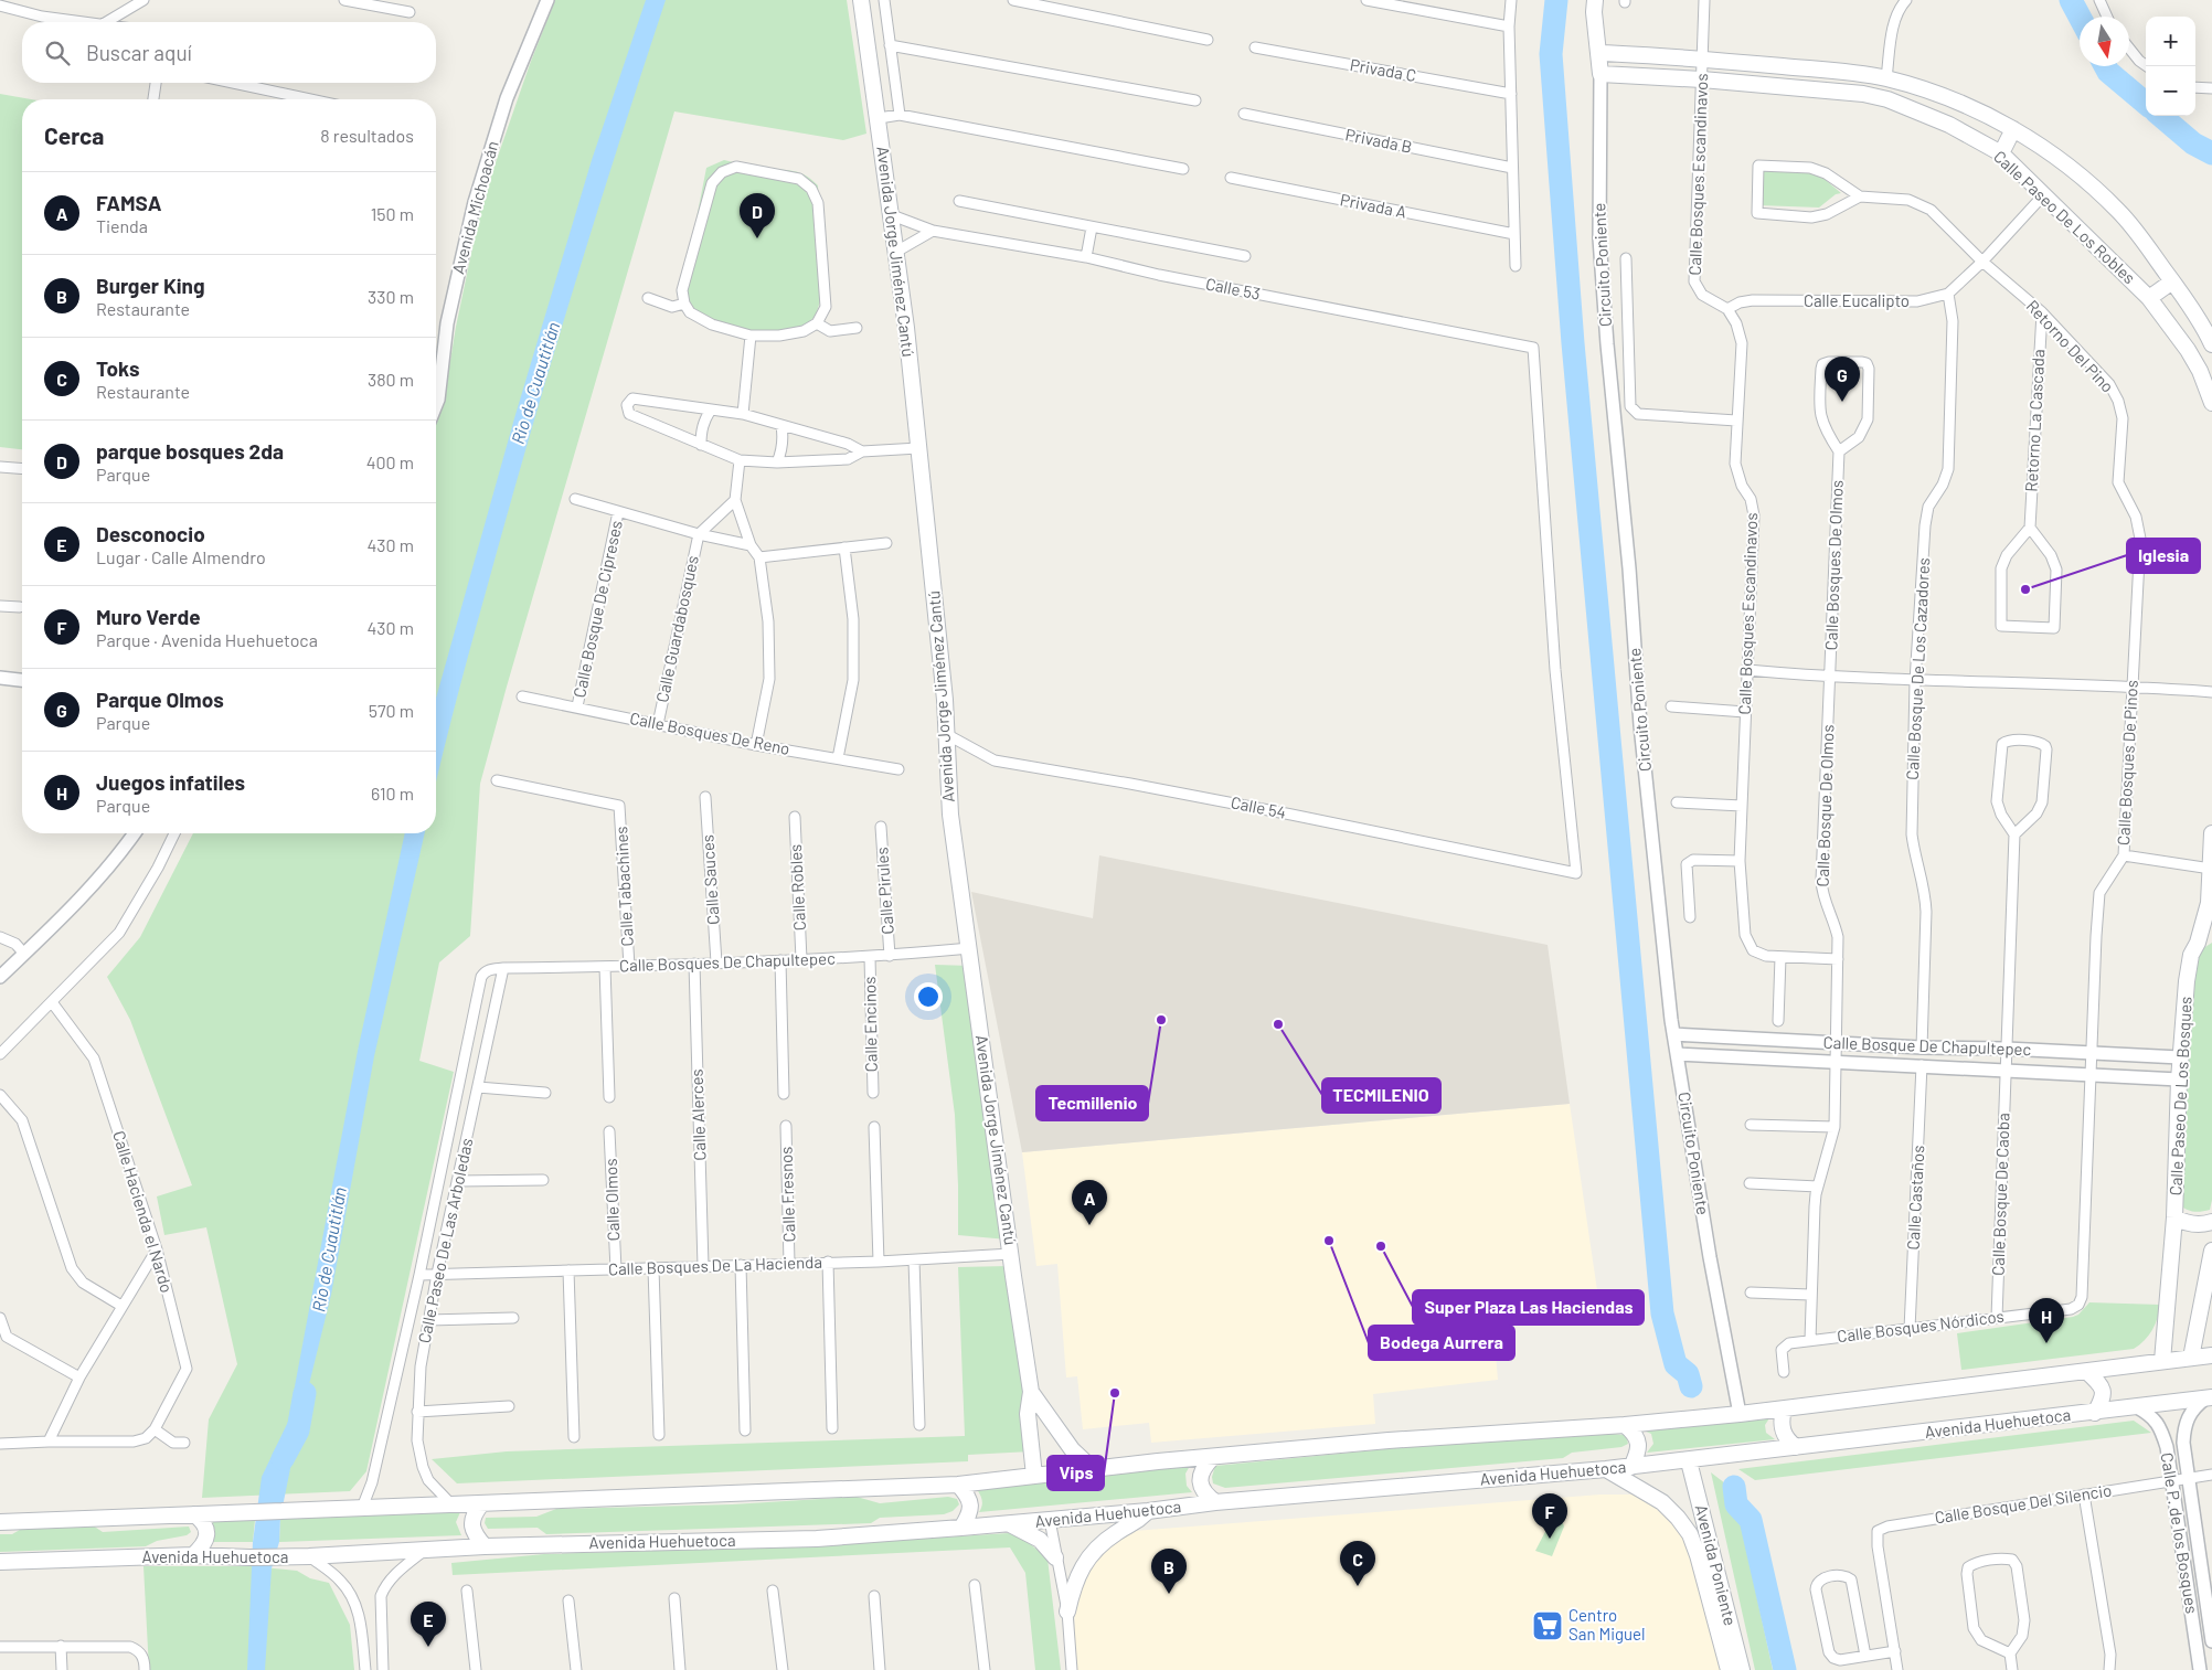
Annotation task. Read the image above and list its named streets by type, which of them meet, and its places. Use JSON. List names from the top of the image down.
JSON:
{
  "streets": {
    "main road": [
      "Calle Paseo De Los Robles",
      "Avenida Jorge Jiménez Cantú",
      "Circuito Poniente",
      "Calle Paseo De Los Bosques",
      "Avenida Huehuetoca",
      "Avenida Poniente"
    ],
    "street": [
      "Privada C",
      "Privada B",
      "Calle Bosques Escandinavos",
      "Privada A",
      "Avenida Michoacán",
      "Calle 53",
      "Calle Eucalipto",
      "Retorno Del Pino",
      "Retorno La Cascada",
      "Calle Bosques De Olmos",
      "Calle Bosque De Cipreses",
      "Calle Guardabosques",
      "Calle Bosque De Los Cazadores",
      "Calle Bosques De Reno",
      "Calle Bosques De Pinos",
      "Calle Bosque De Olmos",
      "Calle 54",
      "Calle Sauces",
      "Calle Tabachines",
      "Calle Robles",
      "Calle Pirules",
      "Calle Bosques De Chapultepec",
      "Calle Encinos",
      "Calle Bosque De Chapultepec",
      "Calle Alerces",
      "Calle Fresnos",
      "Calle Bosque De Caoba",
      "Calle Castaños",
      "Calle Olmos",
      "Calle Hacienda el Nardo",
      "Calle Paseo De Las Arboledas",
      "Calle Bosques De La Hacienda",
      "Calle Bosques Nórdicos",
      "Calle Bosque Del Silencio",
      "Calle P. de los Bosques"
    ]
  },
  "crossings": [
    ["Calle Bosques Escandinavos", "Calle Paseo De Los Robles"],
    ["Calle Bosques Escandinavos", "Calle Eucalipto"],
    ["Calle Paseo De Los Robles", "Circuito Poniente"],
    ["Calle Paseo De Los Robles", "Calle Eucalipto"],
    ["Avenida Jorge Jiménez Cantú", "Calle 53"],
    ["Avenida Jorge Jiménez Cantú", "Calle 54"],
    ["Avenida Jorge Jiménez Cantú", "Calle Bosques De Chapultepec"],
    ["Avenida Jorge Jiménez Cantú", "Calle Bosques De La Hacienda"],
    ["Circuito Poniente", "Calle Bosque De Chapultepec"],
    ["Calle 53", "Calle 54"],
    ["Calle Eucalipto", "Retorno Del Pino"],
    ["Calle Eucalipto", "Calle Bosque De Los Cazadores"],
    ["Retorno Del Pino", "Retorno La Cascada"],
    ["Retorno Del Pino", "Calle Bosques De Pinos"],
    ["Calle Bosques De Olmos", "Calle Bosque De Olmos"],
    ["Calle Bosque De Cipreses", "Calle Bosques De Reno"],
    ["Calle Guardabosques", "Calle Bosques De Reno"],
    ["Calle Bosque De Los Cazadores", "Calle Bosque De Chapultepec"],
    ["Calle Bosques De Pinos", "Calle Bosque De Chapultepec"],
    ["Calle Bosques De Pinos", "Calle Bosques Nórdicos"],
    ["Calle Bosque De Olmos", "Calle Bosque De Chapultepec"],
    ["Calle Sauces", "Calle Bosques De Chapultepec"],
    ["Calle Tabachines", "Calle Bosques De Chapultepec"],
    ["Calle Robles", "Calle Bosques De Chapultepec"],
    ["Calle Pirules", "Calle Bosques De Chapultepec"],
    ["Calle Bosques De Chapultepec", "Calle Encinos"],
    ["Calle Bosques De Chapultepec", "Calle Alerces"],
    ["Calle Bosques De Chapultepec", "Calle Paseo De Las Arboledas"],
    ["Calle Bosque De Chapultepec", "Calle Paseo De Los Bosques"],
    ["Calle Bosque De Chapultepec", "Calle Bosque De Caoba"],
    ["Calle Bosque De Chapultepec", "Calle Castaños"],
    ["Calle Bosque De Chapultepec", "Calle Bosques Nórdicos"],
    ["Calle Alerces", "Calle Bosques De La Hacienda"],
    ["Calle Fresnos", "Calle Bosques De La Hacienda"],
    ["Calle Bosque De Caoba", "Calle Bosques Nórdicos"],
    ["Calle Castaños", "Calle Bosques Nórdicos"],
    ["Calle Olmos", "Calle Bosques De La Hacienda"],
    ["Calle Paseo De Las Arboledas", "Calle Bosques De La Hacienda"],
    ["Avenida Huehuetoca", "Calle P. de los Bosques"],
    ["Avenida Huehuetoca", "Avenida Poniente"],
    ["Calle Bosque Del Silencio", "Calle P. de los Bosques"]
  ],
  "water": ["Rio de Cuautitlán"],
  "places": {
    "other": [
      "Iglesia",
      "Tecmillenio",
      "TECMILENIO",
      "Bodega Aurrera",
      "Super Plaza Las Haciendas",
      "Vips"
    ],
    "supermarket": ["Centro San Miguel"]
  },
  "north": "bottom",
  "page": {
    "map_buttons": ["+", "−"],
    "search": "Buscar aquí",
    "heading": ["Cerca", "8 resultados"],
    "list": [
      {
        "mark": "A",
        "name": "FAMSA",
        "note": "Tienda",
        "value": "150 m"
      },
      {
        "mark": "B",
        "name": "Burger King",
        "note": "Restaurante",
        "value": "330 m"
      },
      {
        "mark": "C",
        "name": "Toks",
        "note": "Restaurante",
        "value": "380 m"
      },
      {
        "mark": "D",
        "name": "parque bosques 2da",
        "note": "Parque",
        "value": "400 m"
      },
      {
        "mark": "E",
        "name": "Desconocio",
        "note": "Lugar · Calle Almendro",
        "value": "430 m"
      },
      {
        "mark": "F",
        "name": "Muro Verde",
        "note": "Parque · Avenida Huehuetoca",
        "value": "430 m"
      },
      {
        "mark": "G",
        "name": "Parque Olmos",
        "note": "Parque",
        "value": "570 m"
      },
      {
        "mark": "H",
        "name": "Juegos infatiles",
        "note": "Parque",
        "value": "610 m"
      }
    ],
    "pins": [
      "D",
      "G",
      "A",
      "H",
      "F",
      "C",
      "B",
      "E"
    ]
  }
}
